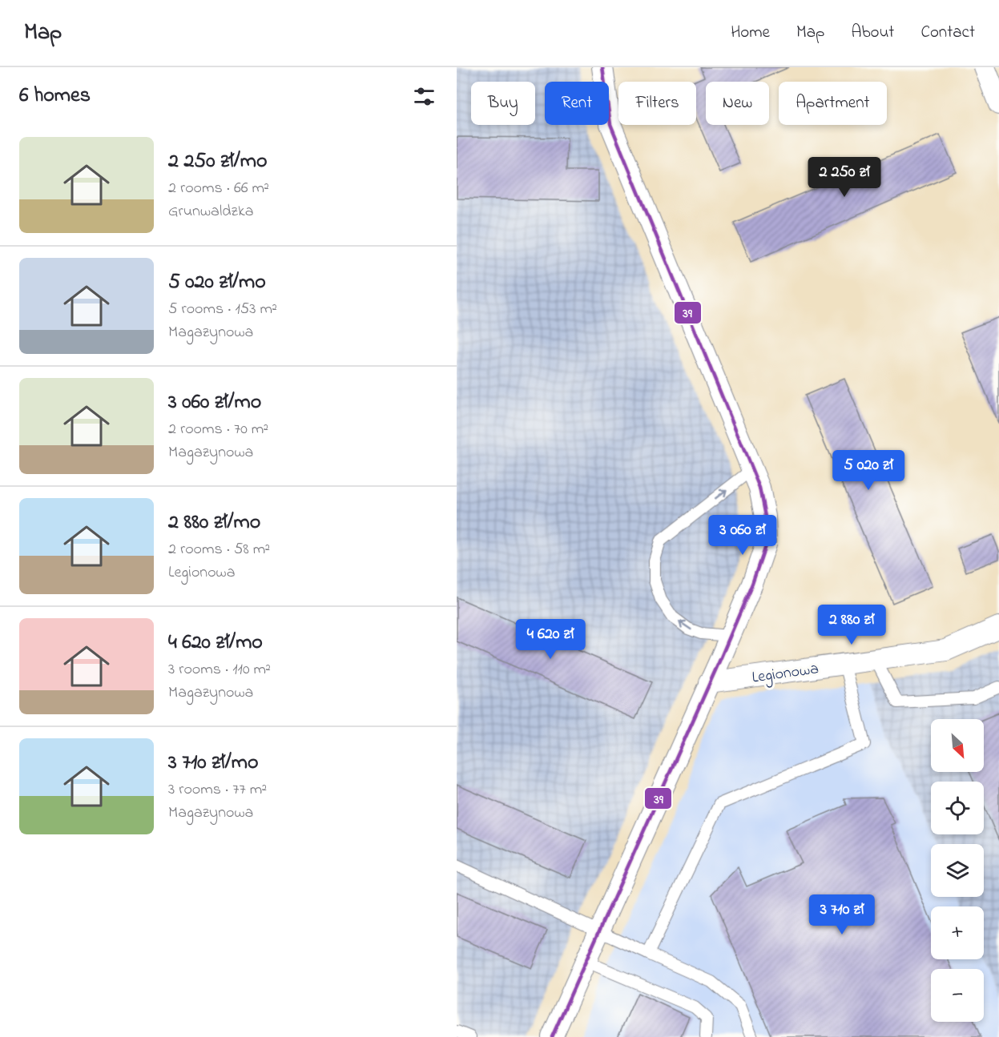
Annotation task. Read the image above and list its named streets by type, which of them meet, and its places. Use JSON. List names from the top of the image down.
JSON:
{
  "streets": {
    "street": ["Legionowa"]
  },
  "lines": ["transit line 39"],
  "north": "bottom right",
  "page": {
    "header": "Map",
    "nav": [
      "Home",
      "Map",
      "About",
      "Contact"
    ],
    "heading": "6 homes",
    "chip": [
      "Buy",
      "Rent",
      "Filters",
      "New",
      "Apartment"
    ],
    "list": [
      {
        "name": "2 250 zł/mo",
        "note": "2 rooms · 66 m² · Grunwaldzka"
      },
      {
        "name": "5 020 zł/mo",
        "note": "5 rooms · 153 m² · Magazynowa"
      },
      {
        "name": "3 060 zł/mo",
        "note": "2 rooms · 70 m² · Magazynowa"
      },
      {
        "name": "2 880 zł/mo",
        "note": "2 rooms · 58 m² · Legionowa"
      },
      {
        "name": "4 620 zł/mo",
        "note": "3 rooms · 110 m² · Magazynowa"
      },
      {
        "name": "3 710 zł/mo",
        "note": "3 rooms · 77 m² · Magazynowa"
      }
    ],
    "price": [
      "2 250 zł",
      "5 020 zł",
      "3 060 zł",
      "2 880 zł",
      "4 620 zł",
      "3 710 zł"
    ],
    "map_buttons": ["+", "−"]
  }
}
